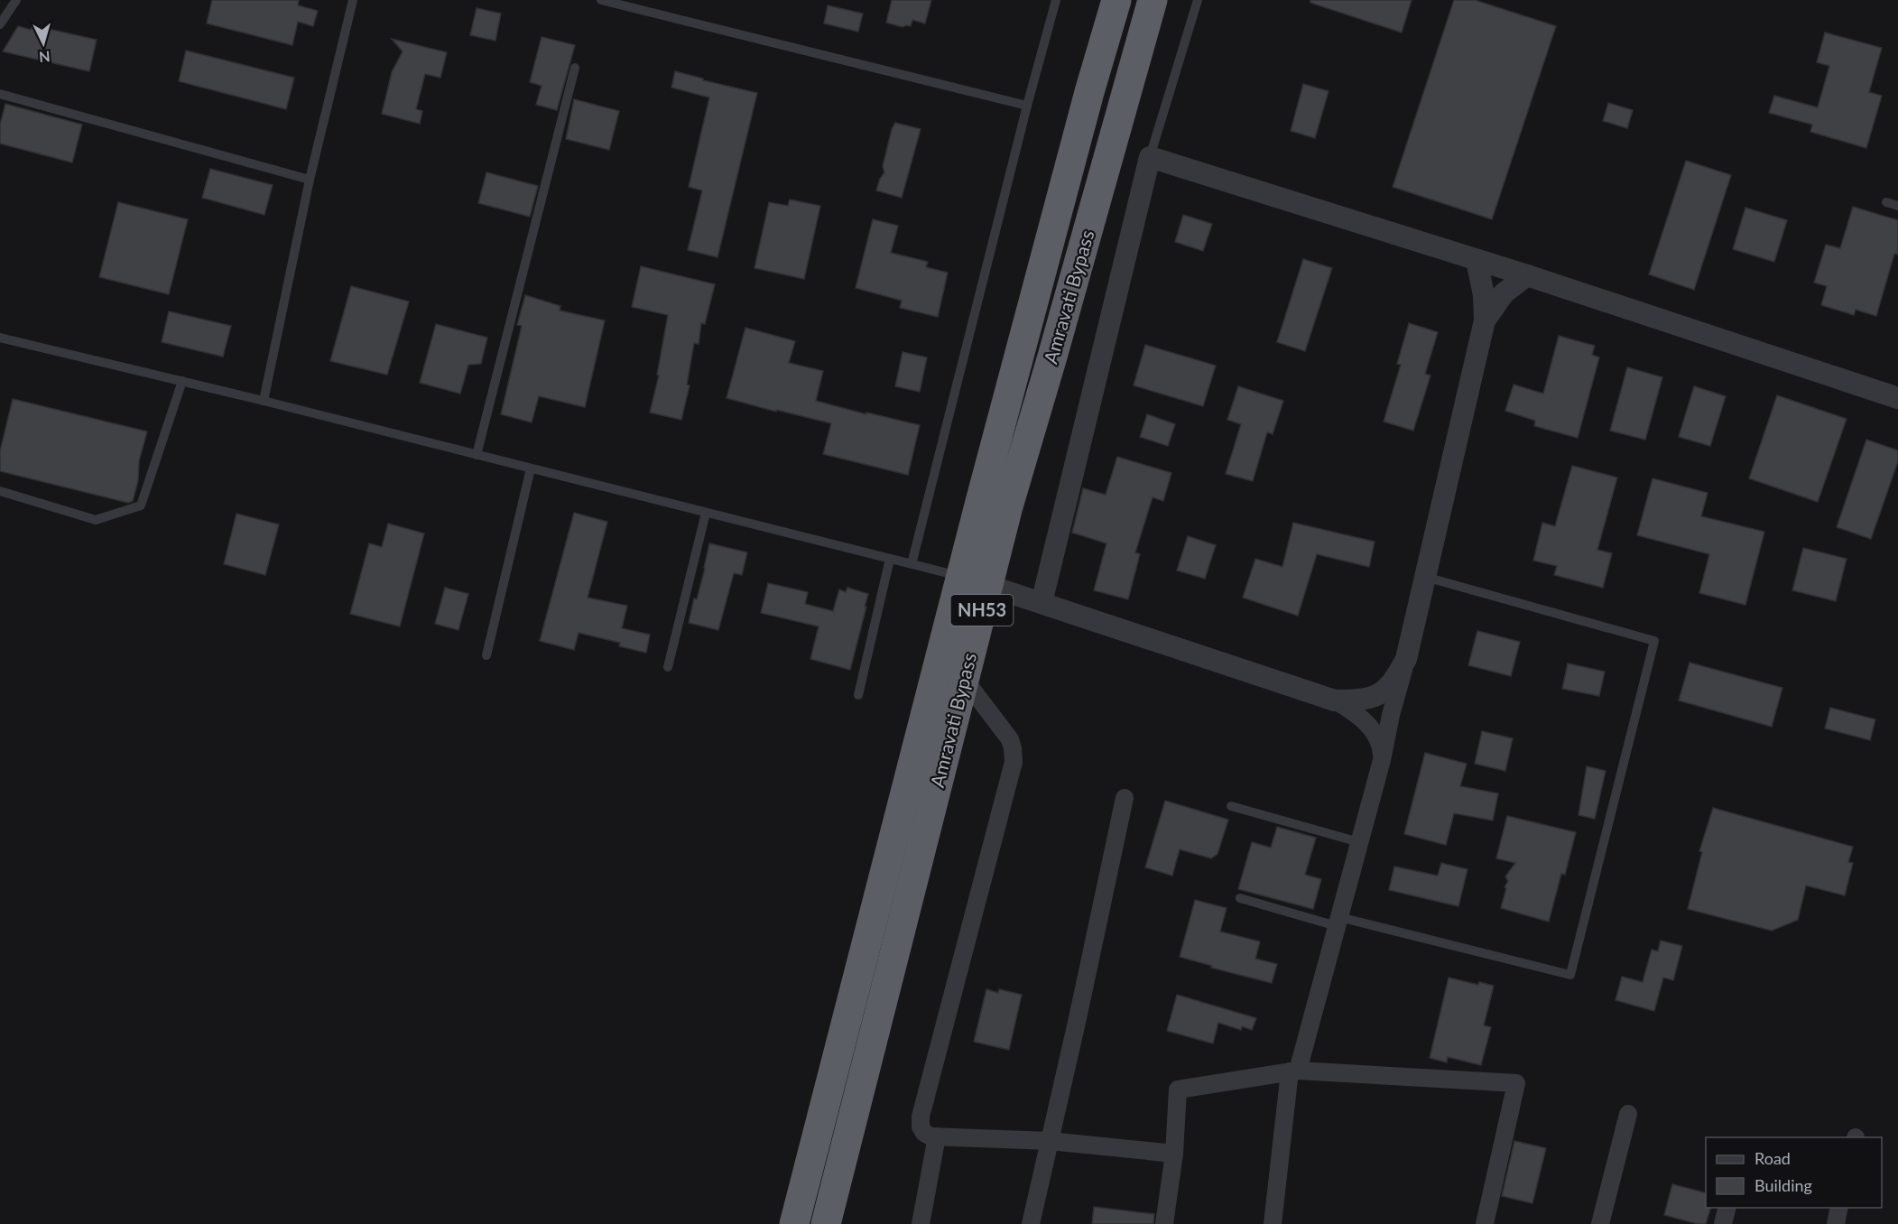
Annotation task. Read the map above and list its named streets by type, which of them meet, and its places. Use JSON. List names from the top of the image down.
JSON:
{
  "streets": {
    "highway": ["Amravati Bypass", "NH53"]
  },
  "legend": ["Road", "Building"],
  "north": "bottom"
}
